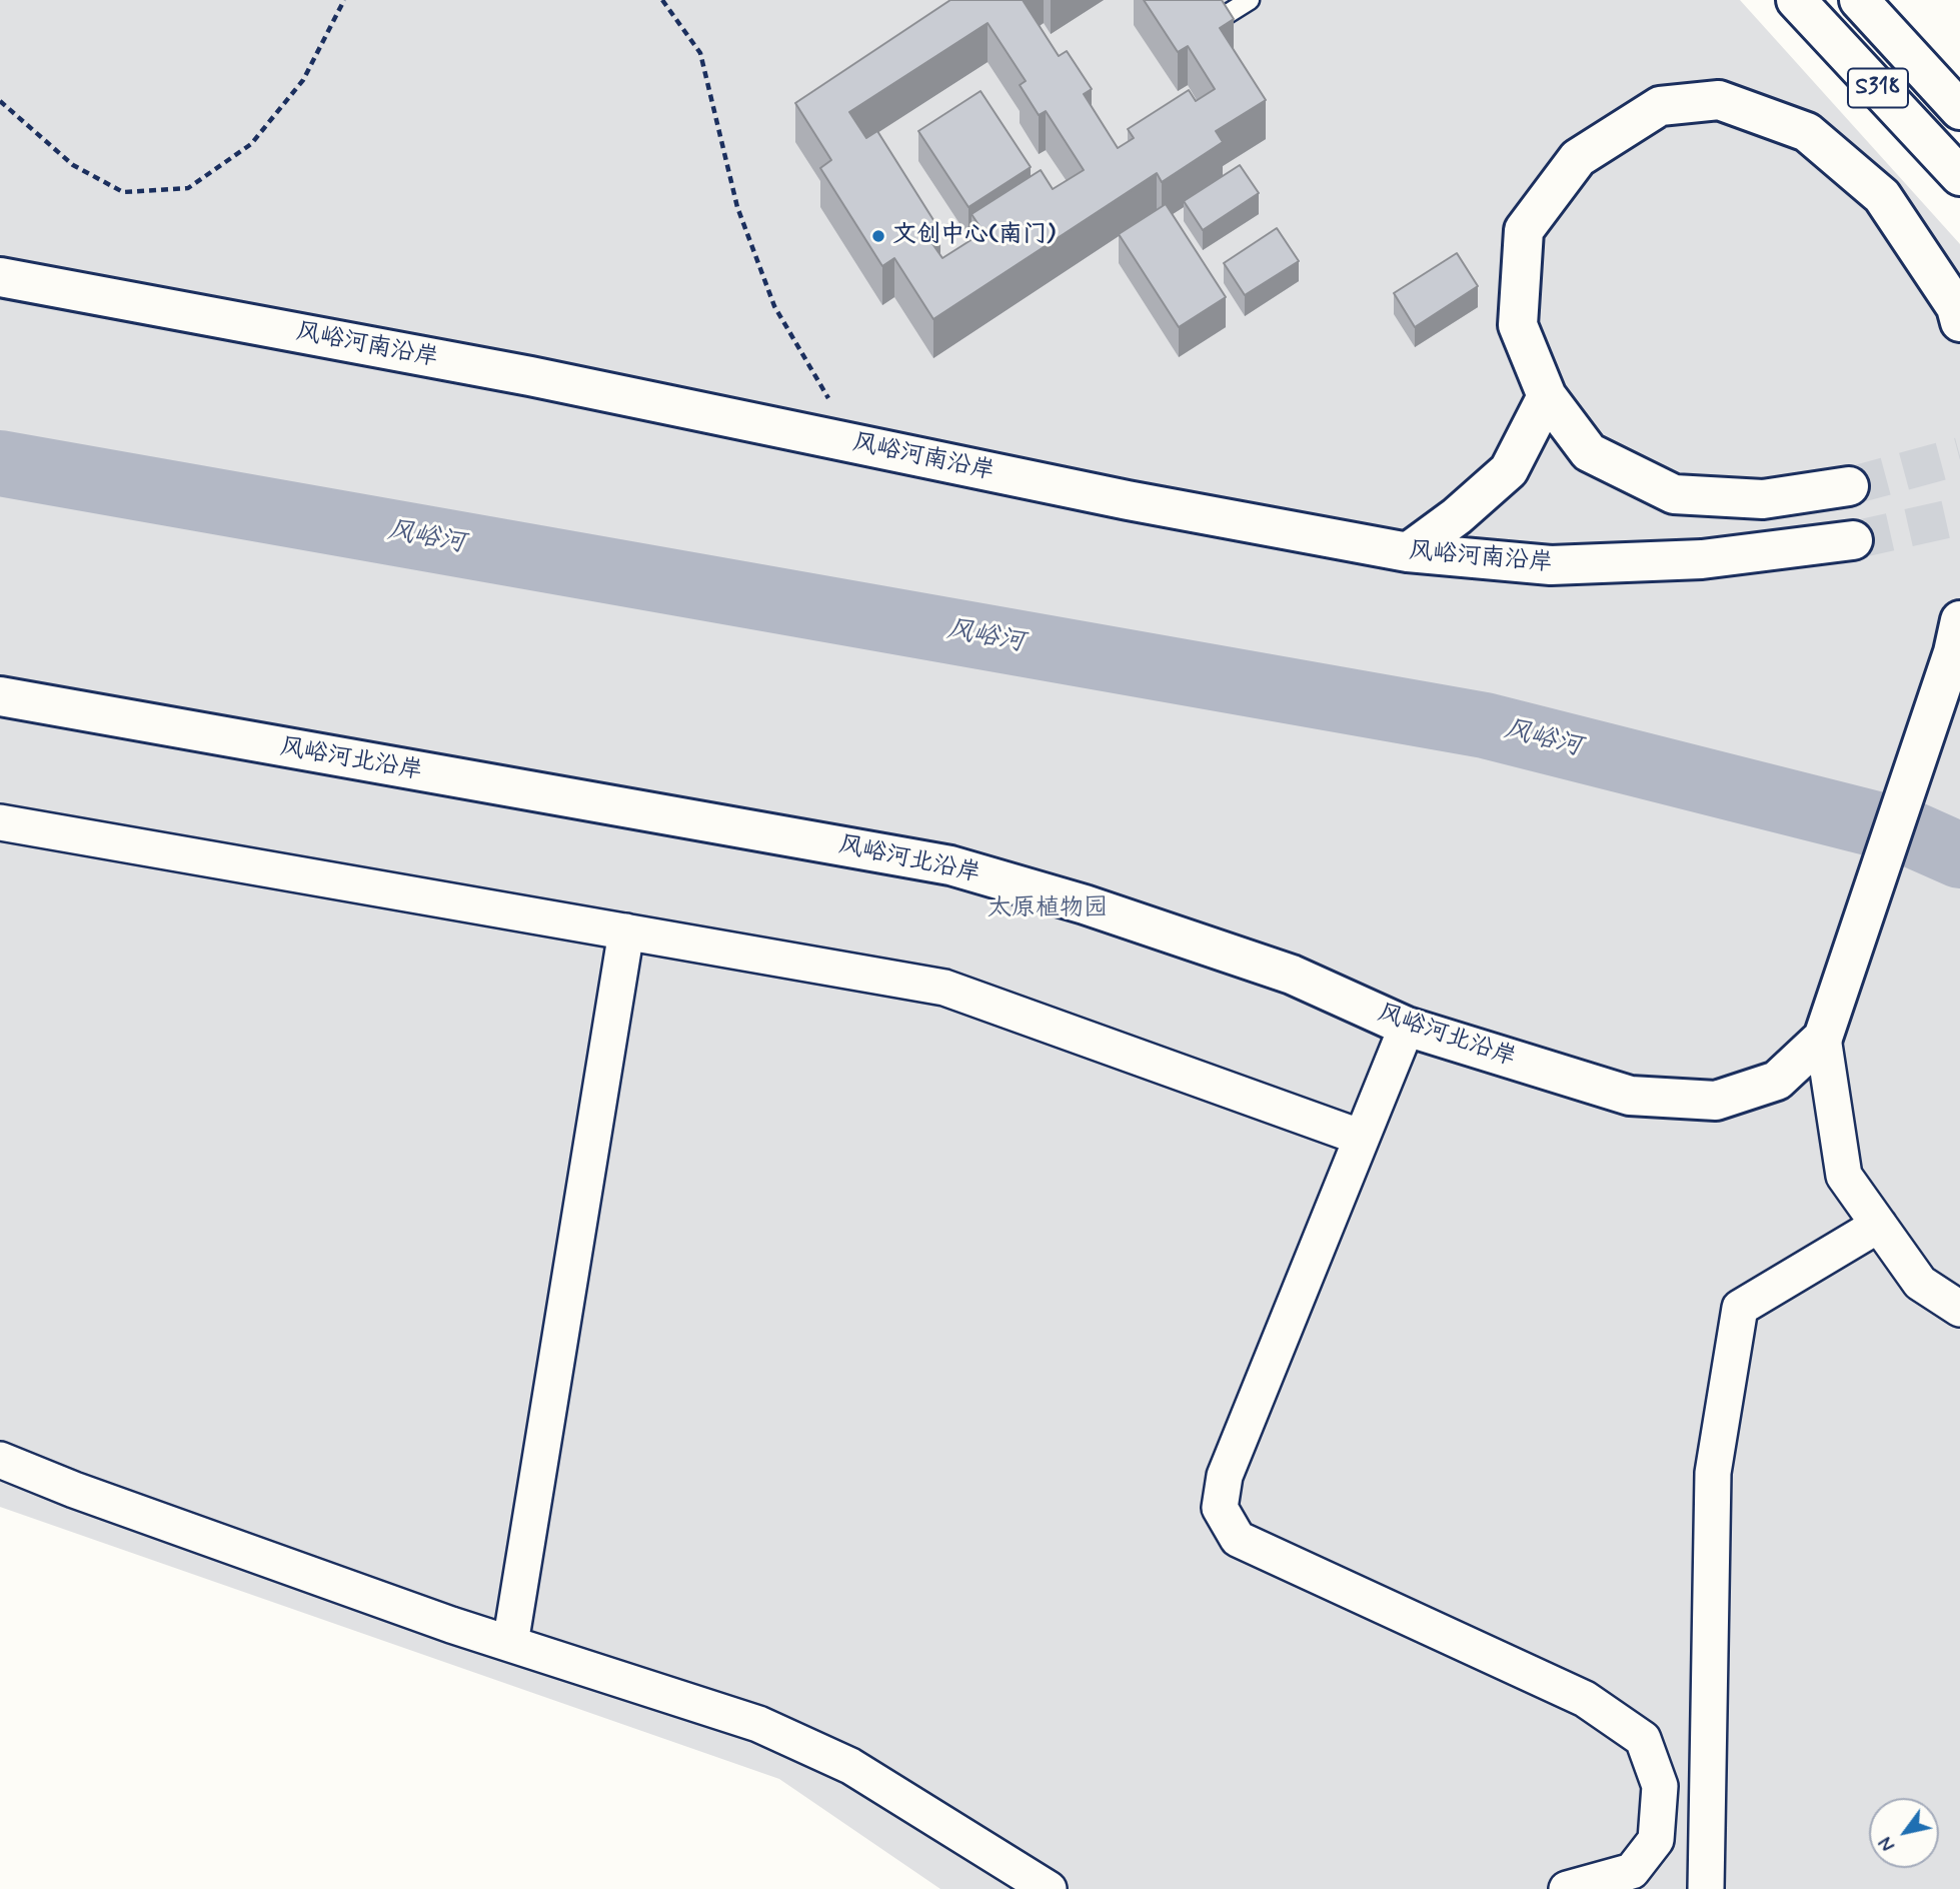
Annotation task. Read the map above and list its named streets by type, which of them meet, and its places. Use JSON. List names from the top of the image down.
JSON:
{
  "streets": {
    "street": ["S318", "风峪河南沿岸", "风峪河北沿岸"]
  },
  "water": ["风峪河"],
  "parks": ["太原植物园"],
  "places": ["文创中心(南门)"],
  "north": "bottom left"
}
